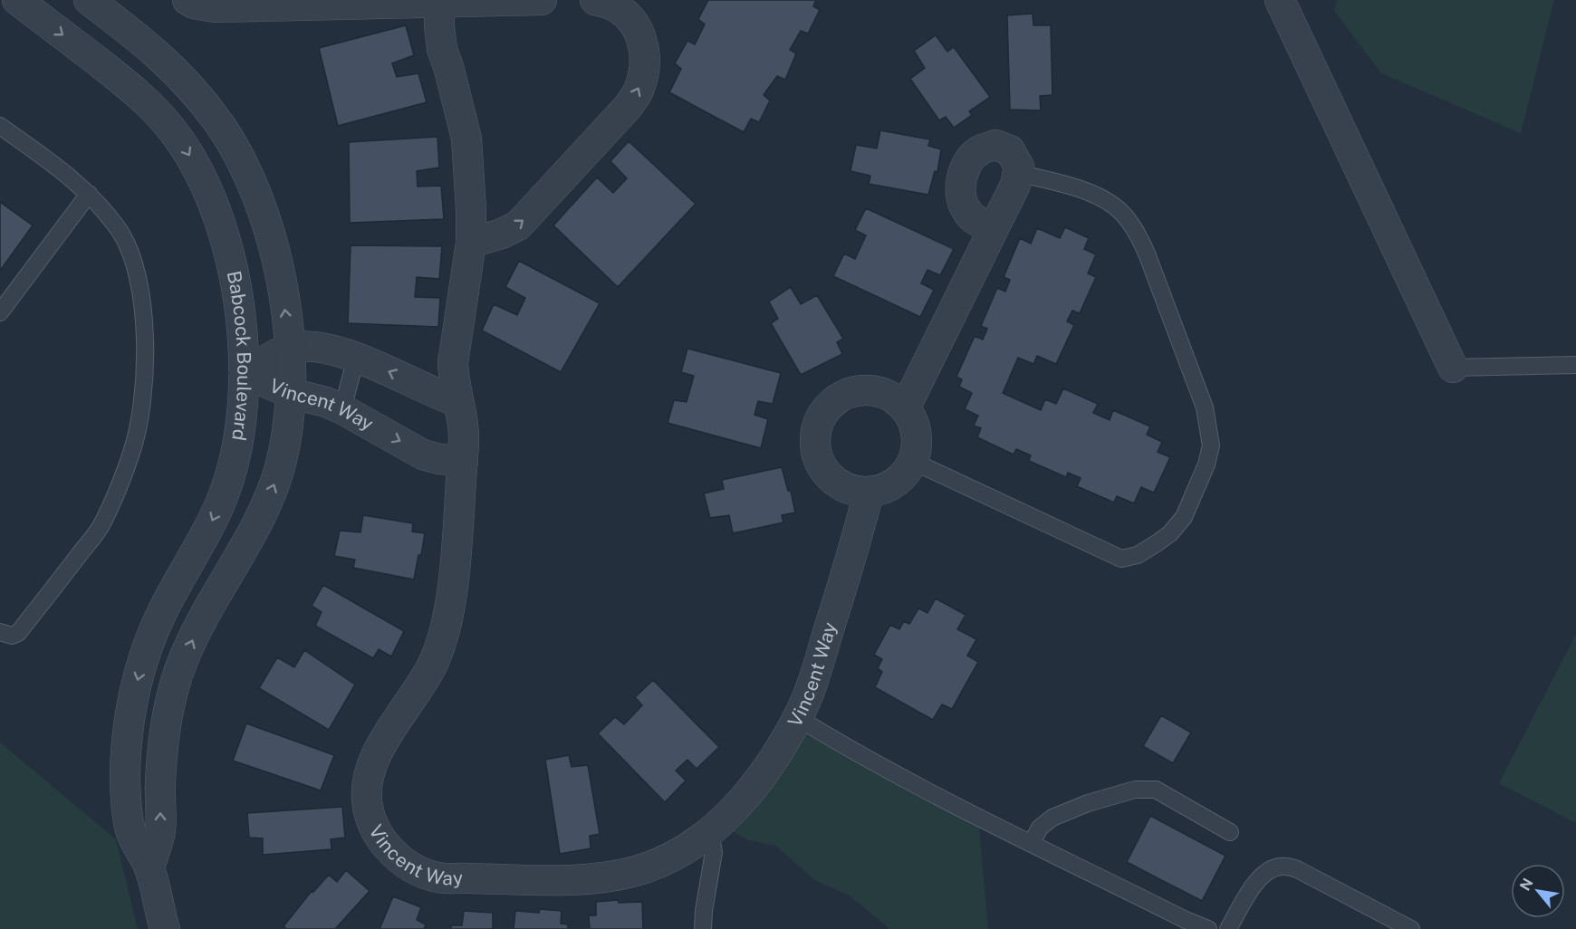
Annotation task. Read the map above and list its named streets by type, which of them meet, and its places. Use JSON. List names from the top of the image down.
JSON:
{
  "streets": {
    "street": ["Babcock Boulevard", "Vincent Way"]
  },
  "crossings": [
    ["Babcock Boulevard", "Vincent Way"]
  ],
  "one_way": ["Babcock Boulevard"],
  "north": "top left"
}
